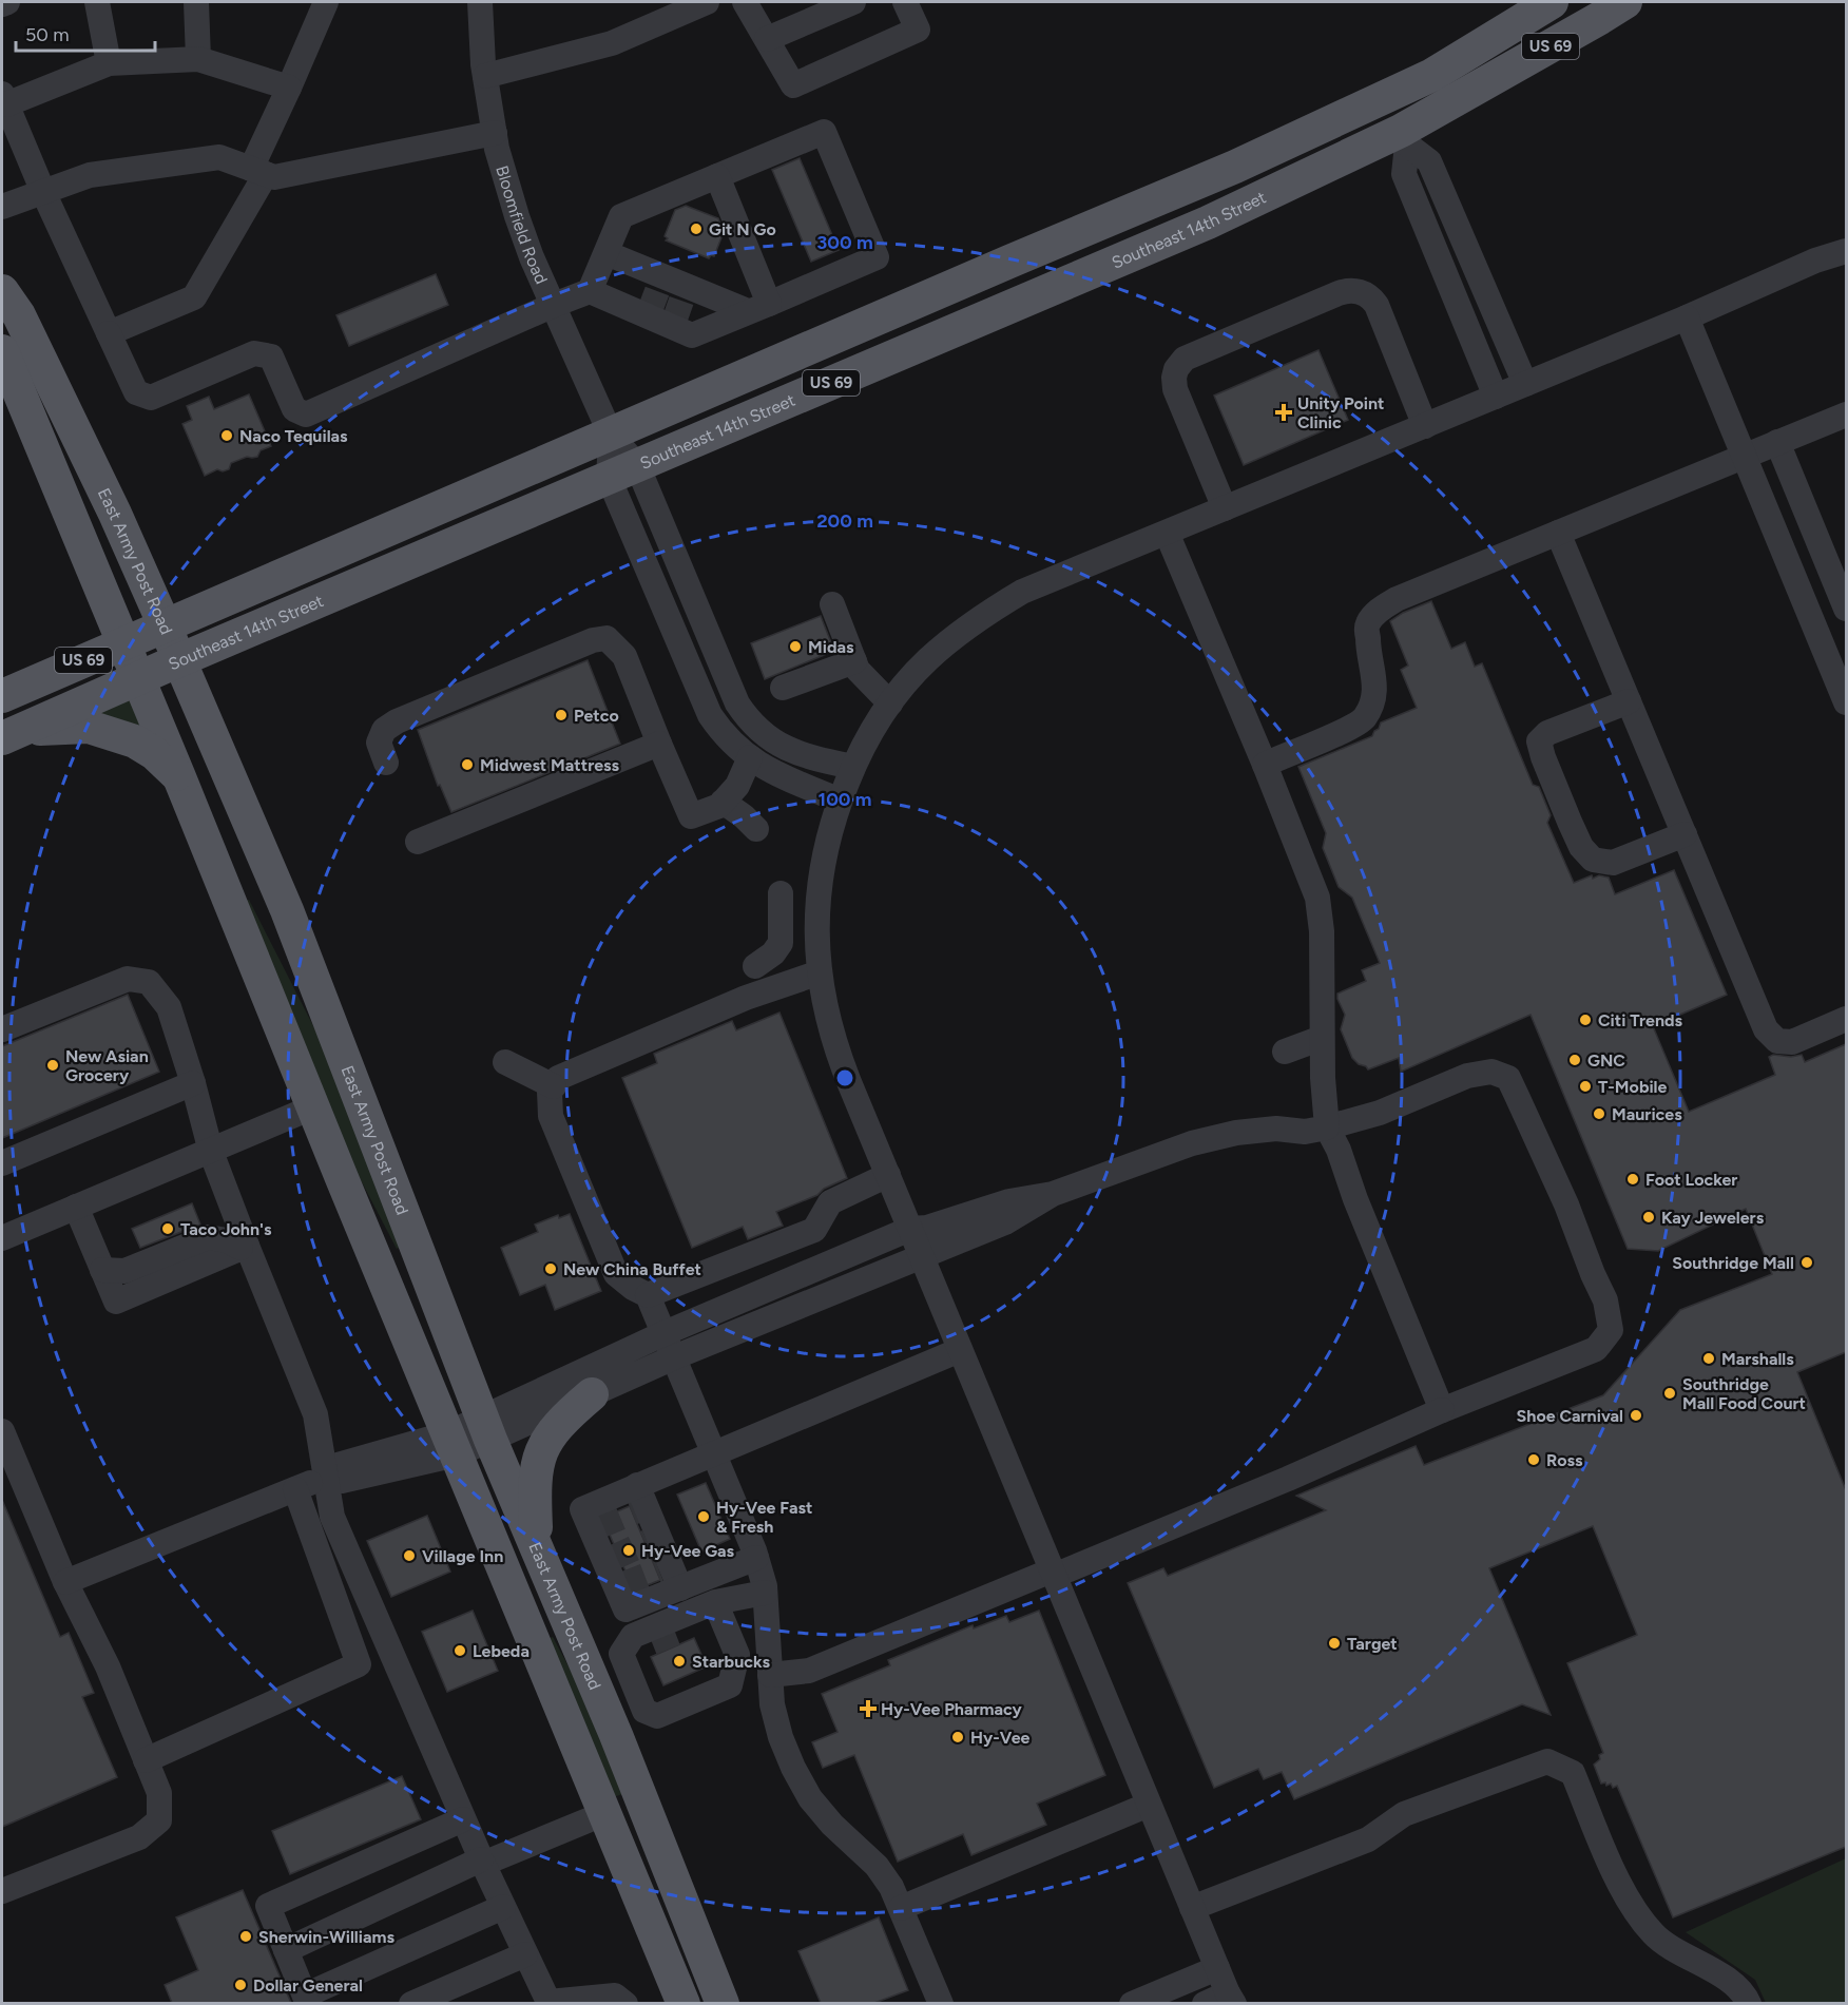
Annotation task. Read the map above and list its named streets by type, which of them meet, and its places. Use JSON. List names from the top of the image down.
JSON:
{
  "streets": {
    "main road": ["US 69", "Southeast 14th Street", "East Army Post Road"],
    "street": ["Bloomfield Road"]
  },
  "crossings": [
    ["US 69", "Bloomfield Road"],
    ["US 69", "East Army Post Road"],
    ["Southeast 14th Street", "East Army Post Road"]
  ],
  "places": {
    "other": [
      "Git N Go",
      "Naco Tequilas",
      "Midas",
      "Petco",
      "Midwest Mattress",
      "Citi Trends",
      "GNC",
      "New Asian Grocery",
      "T-Mobile",
      "Maurices",
      "Foot Locker",
      "Kay Jewelers",
      "Taco John's",
      "Southridge Mall",
      "New China Buffet",
      "Marshalls",
      "Southridge Mall Food Court",
      "Shoe Carnival",
      "Ross",
      "Hy-Vee Fast & Fresh",
      "Hy-Vee Gas",
      "Village Inn",
      "Target",
      "Lebeda",
      "Starbucks",
      "Hy-Vee",
      "Sherwin-Williams",
      "Dollar General"
    ],
    "health": ["Unity Point Clinic", "Hy-Vee Pharmacy"]
  },
  "scale_bar": "50 m",
  "rings": ["300 m", "200 m", "100 m"]
}
